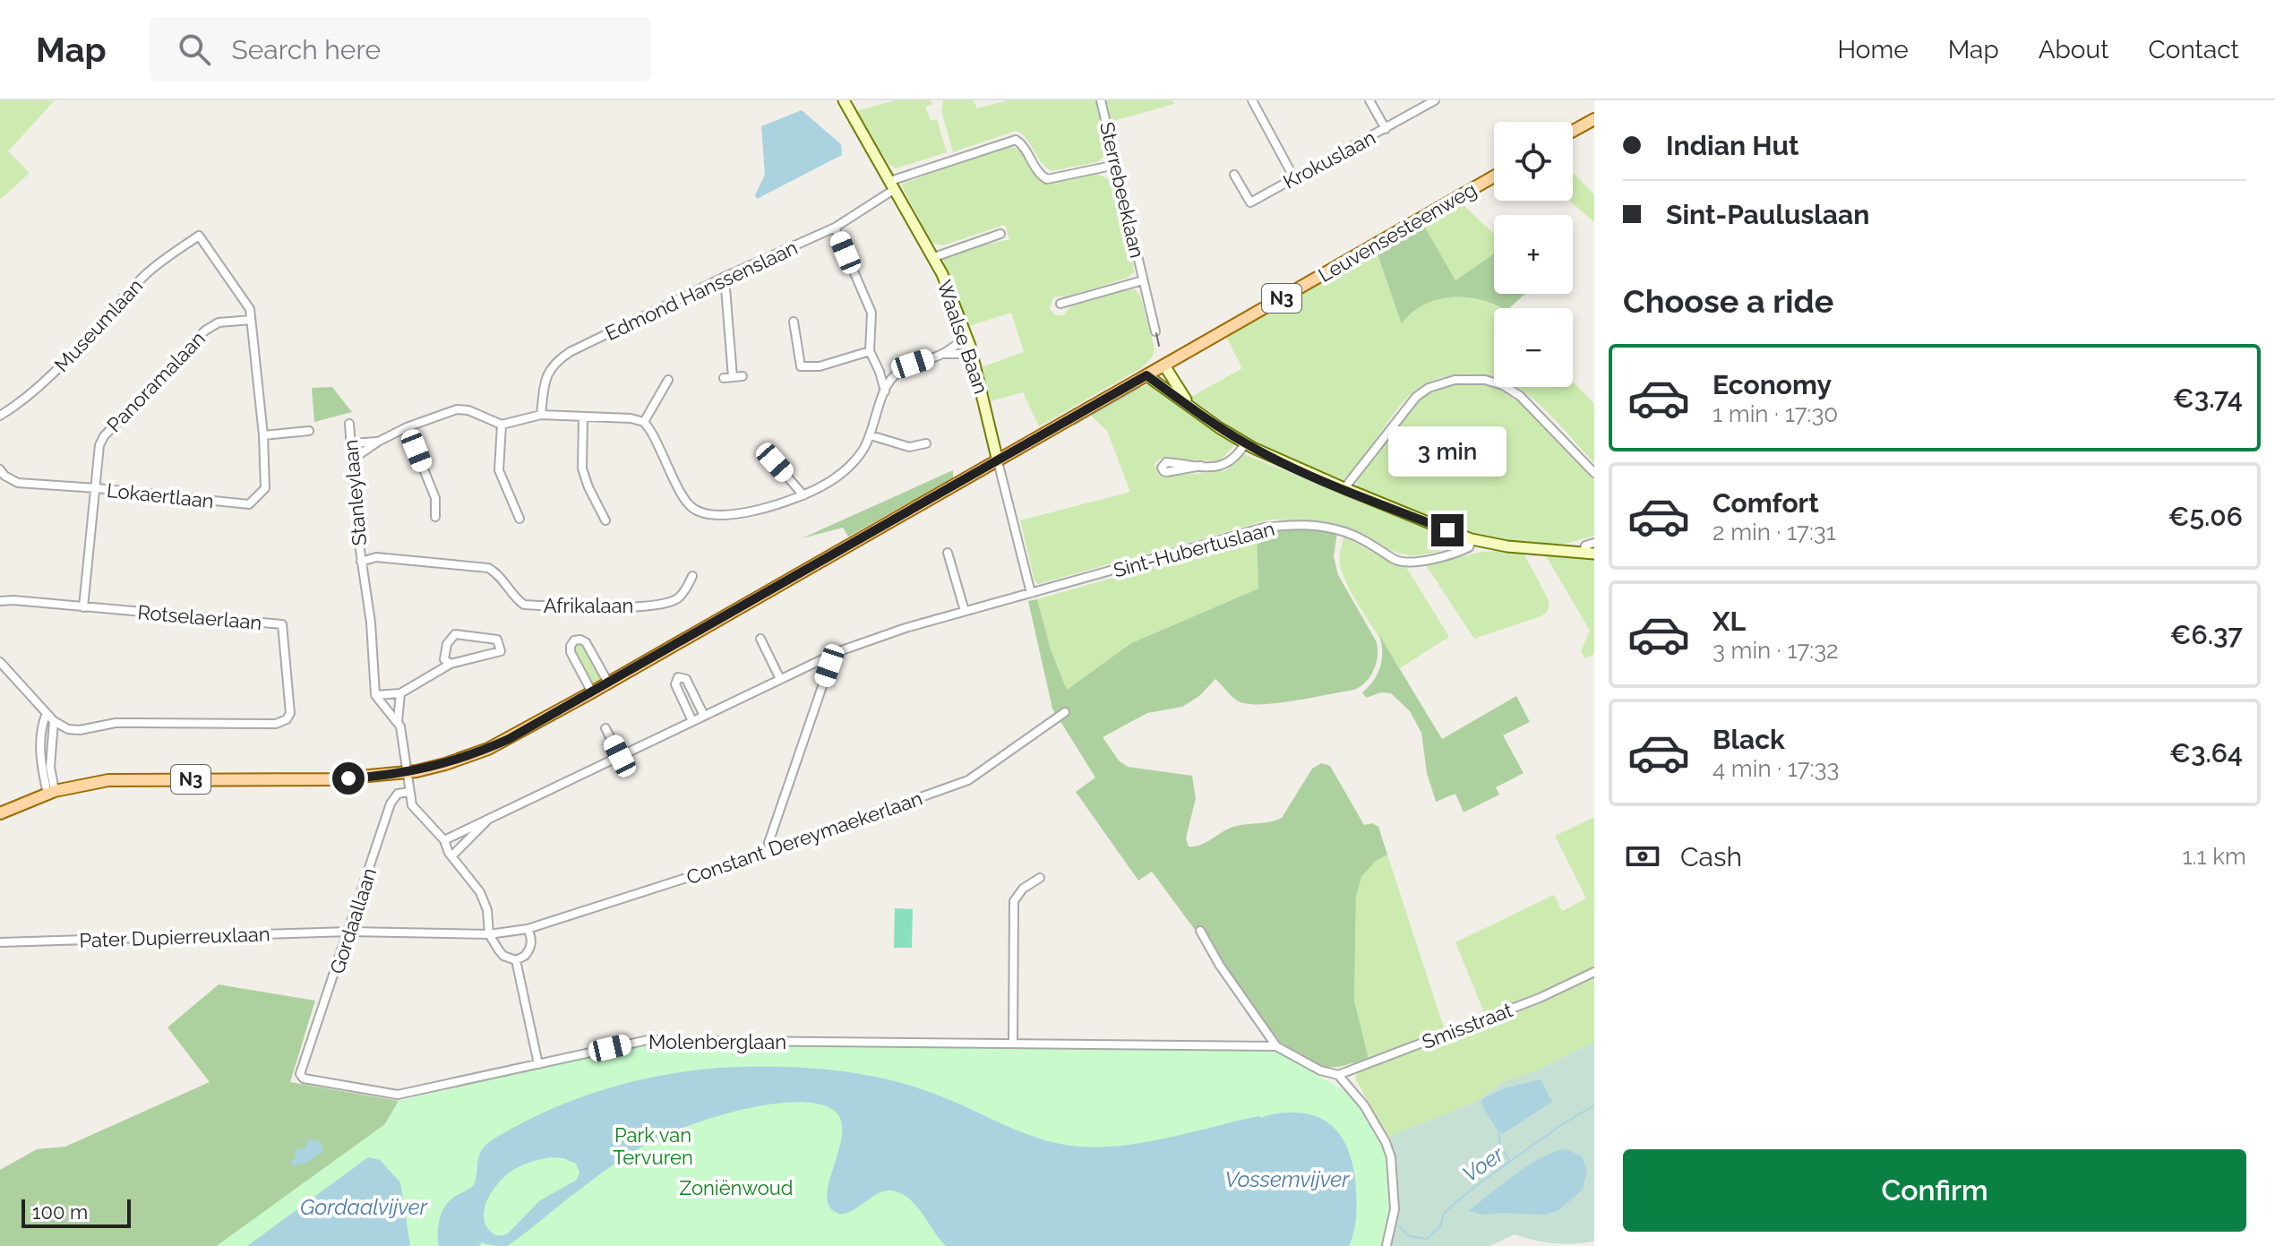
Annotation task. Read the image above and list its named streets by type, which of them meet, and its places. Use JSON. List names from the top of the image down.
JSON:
{
  "streets": {
    "main road": ["Leuvensesteenweg", "N3"],
    "street": [
      "Krokuslaan",
      "Sterrebeeklaan",
      "Edmond Hanssenslaan",
      "Museumlaan",
      "Waalse Baan",
      "Panoramalaan",
      "Stanleylaan",
      "Lokaertlaan",
      "Sint-Hubertuslaan",
      "Afrikalaan",
      "Rotselaerlaan",
      "Constant Dereymaekerlaan",
      "Gordaallaan",
      "Pater Dupierreuxlaan",
      "Smisstraat",
      "Molenberglaan"
    ]
  },
  "crossings": [
    ["Sterrebeeklaan", "Edmond Hanssenslaan"],
    ["Leuvensesteenweg", "Waalse Baan"],
    ["Edmond Hanssenslaan", "Waalse Baan"],
    ["Museumlaan", "Lokaertlaan"],
    ["Waalse Baan", "Sint-Hubertuslaan"],
    ["Panoramalaan", "Lokaertlaan"],
    ["Panoramalaan", "Rotselaerlaan"],
    ["Stanleylaan", "Afrikalaan"],
    ["Constant Dereymaekerlaan", "Pater Dupierreuxlaan"],
    ["Gordaallaan", "Pater Dupierreuxlaan"],
    ["Gordaallaan", "Molenberglaan"]
  ],
  "water": ["Voer", "Vossemvijver", "Gordaalvijver"],
  "parks": ["Park van Tervuren", "Zoniënwoud"],
  "scale_bar": "100 m",
  "page": {
    "header": "Map",
    "search": "Search here",
    "nav": [
      "Home",
      "Map",
      "About",
      "Contact"
    ],
    "banner": ["Indian Hut", "Sint-Pauluslaan"],
    "map_buttons": ["+", "−"],
    "heading": "Choose a ride",
    "list": [
      {
        "name": "Economy",
        "note": "1 min · 17:30",
        "value": "€3.74"
      },
      {
        "name": "Comfort",
        "note": "2 min · 17:31",
        "value": "€5.06"
      },
      {
        "name": "XL",
        "note": "3 min · 17:32",
        "value": "€6.37"
      },
      {
        "name": "Black",
        "note": "4 min · 17:33",
        "value": "€3.64"
      }
    ],
    "bubble": "3 min",
    "pay": ["Cash", "1.1 km"],
    "buttons": "Confirm",
    "scale": "100 m"
  }
}
